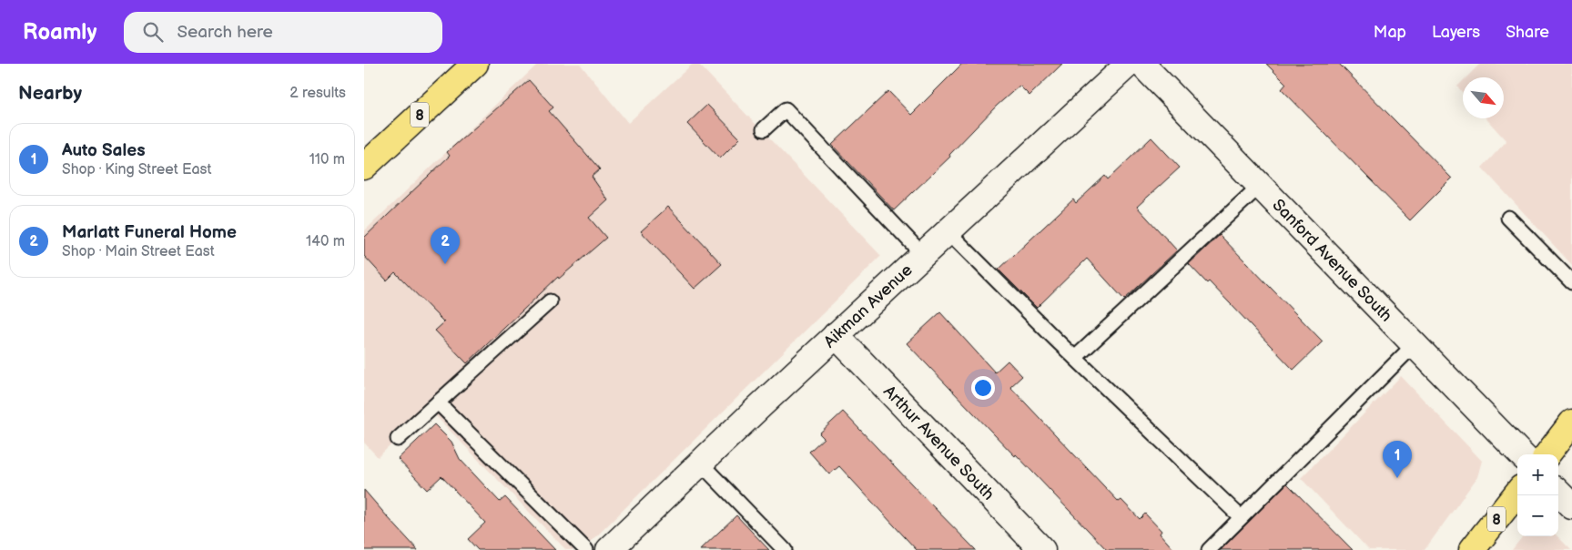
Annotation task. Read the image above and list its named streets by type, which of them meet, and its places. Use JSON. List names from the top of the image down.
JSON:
{
  "streets": {
    "main road": ["8"],
    "street": ["Sanford Avenue South", "Aikman Avenue", "Arthur Avenue South"]
  },
  "crossings": [
    ["Aikman Avenue", "Arthur Avenue South"]
  ],
  "north": "bottom right",
  "page": {
    "header": "Roamly",
    "search": "Search here",
    "nav": ["Map", "Layers", "Share"],
    "heading": ["Nearby", "2 results"],
    "list": [
      {
        "mark": "1",
        "name": "Auto Sales",
        "note": "Shop · King Street East",
        "value": "110 m"
      },
      {
        "mark": "2",
        "name": "Marlatt Funeral Home",
        "note": "Shop · Main Street East",
        "value": "140 m"
      }
    ],
    "pins": ["2", "1"],
    "map_buttons": ["+", "−"]
  }
}
